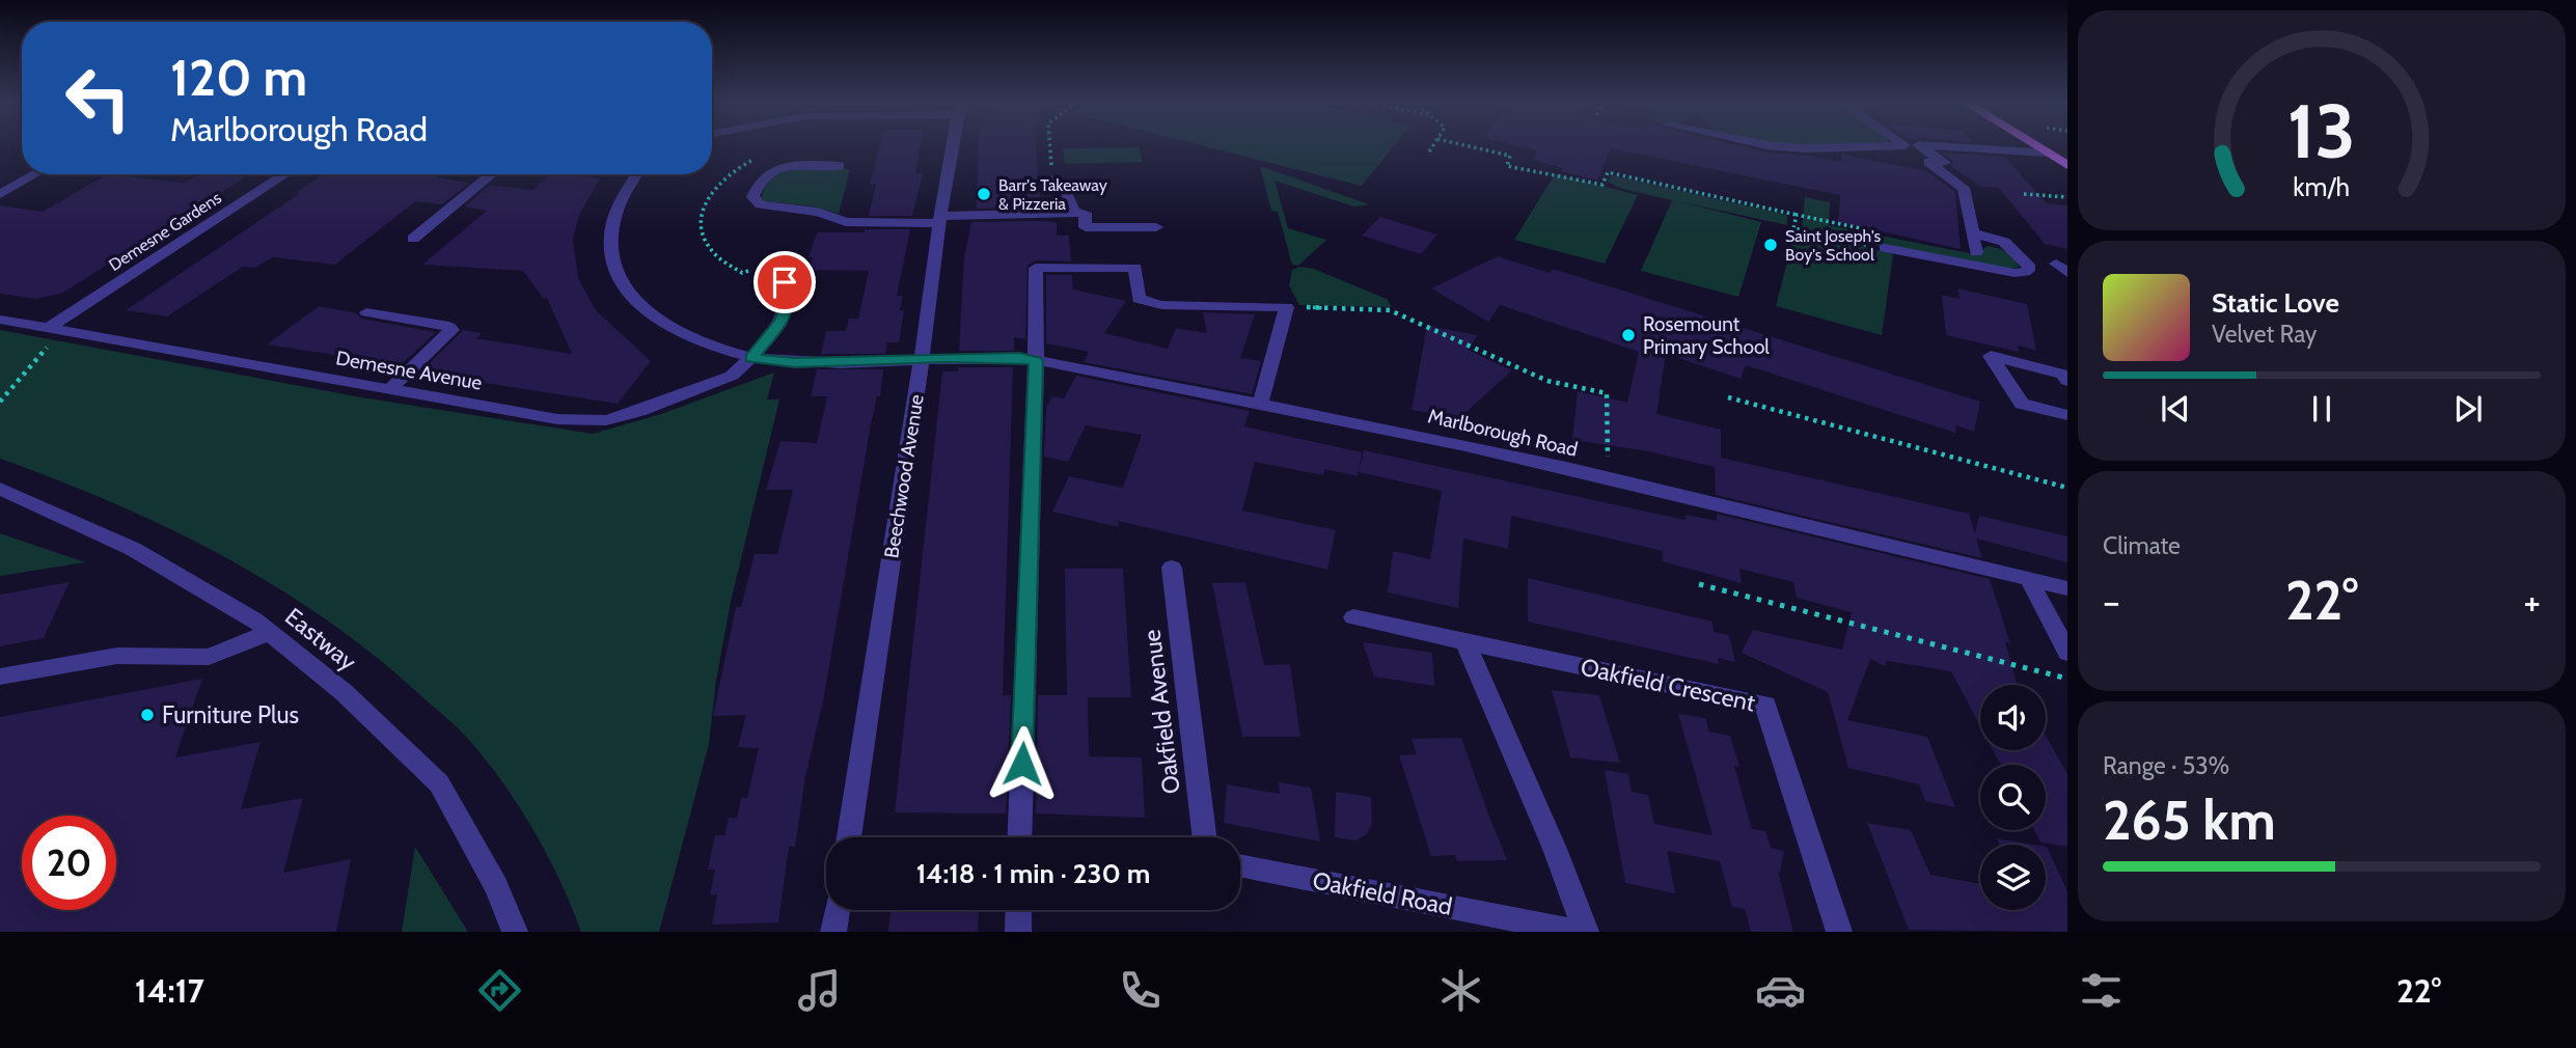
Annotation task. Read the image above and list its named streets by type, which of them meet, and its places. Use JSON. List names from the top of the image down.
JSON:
{
  "streets": {
    "street": [
      "Demesne Gardens",
      "Demesne Avenue",
      "Marlborough Road",
      "Beechwood Avenue",
      "Eastway",
      "Oakfield Crescent",
      "Oakfield Avenue",
      "Oakfield Road"
    ]
  },
  "crossings": [
    ["Demesne Gardens", "Demesne Avenue"],
    ["Demesne Avenue", "Marlborough Road"],
    ["Marlborough Road", "Beechwood Avenue"]
  ],
  "places": [
    "Barr's Takeaway & Pizzeria",
    "Saint Joseph's Boy's School",
    "Rosemount Primary School",
    "Furniture Plus"
  ],
  "page": {
    "turn": ["120 m", "Marlborough Road"],
    "song": ["Static Love", "Velvet Ray"],
    "tile": [
      "Climate",
      ["Range · 53%", "265 km"]
    ],
    "heat": ["−", "22°", "+"],
    "limit": "20",
    "trip": "14:18 · 1 min · 230 m",
    "tabs": ["14:17", "22°"],
    "gauge": ["13", "km/h"]
  }
}
